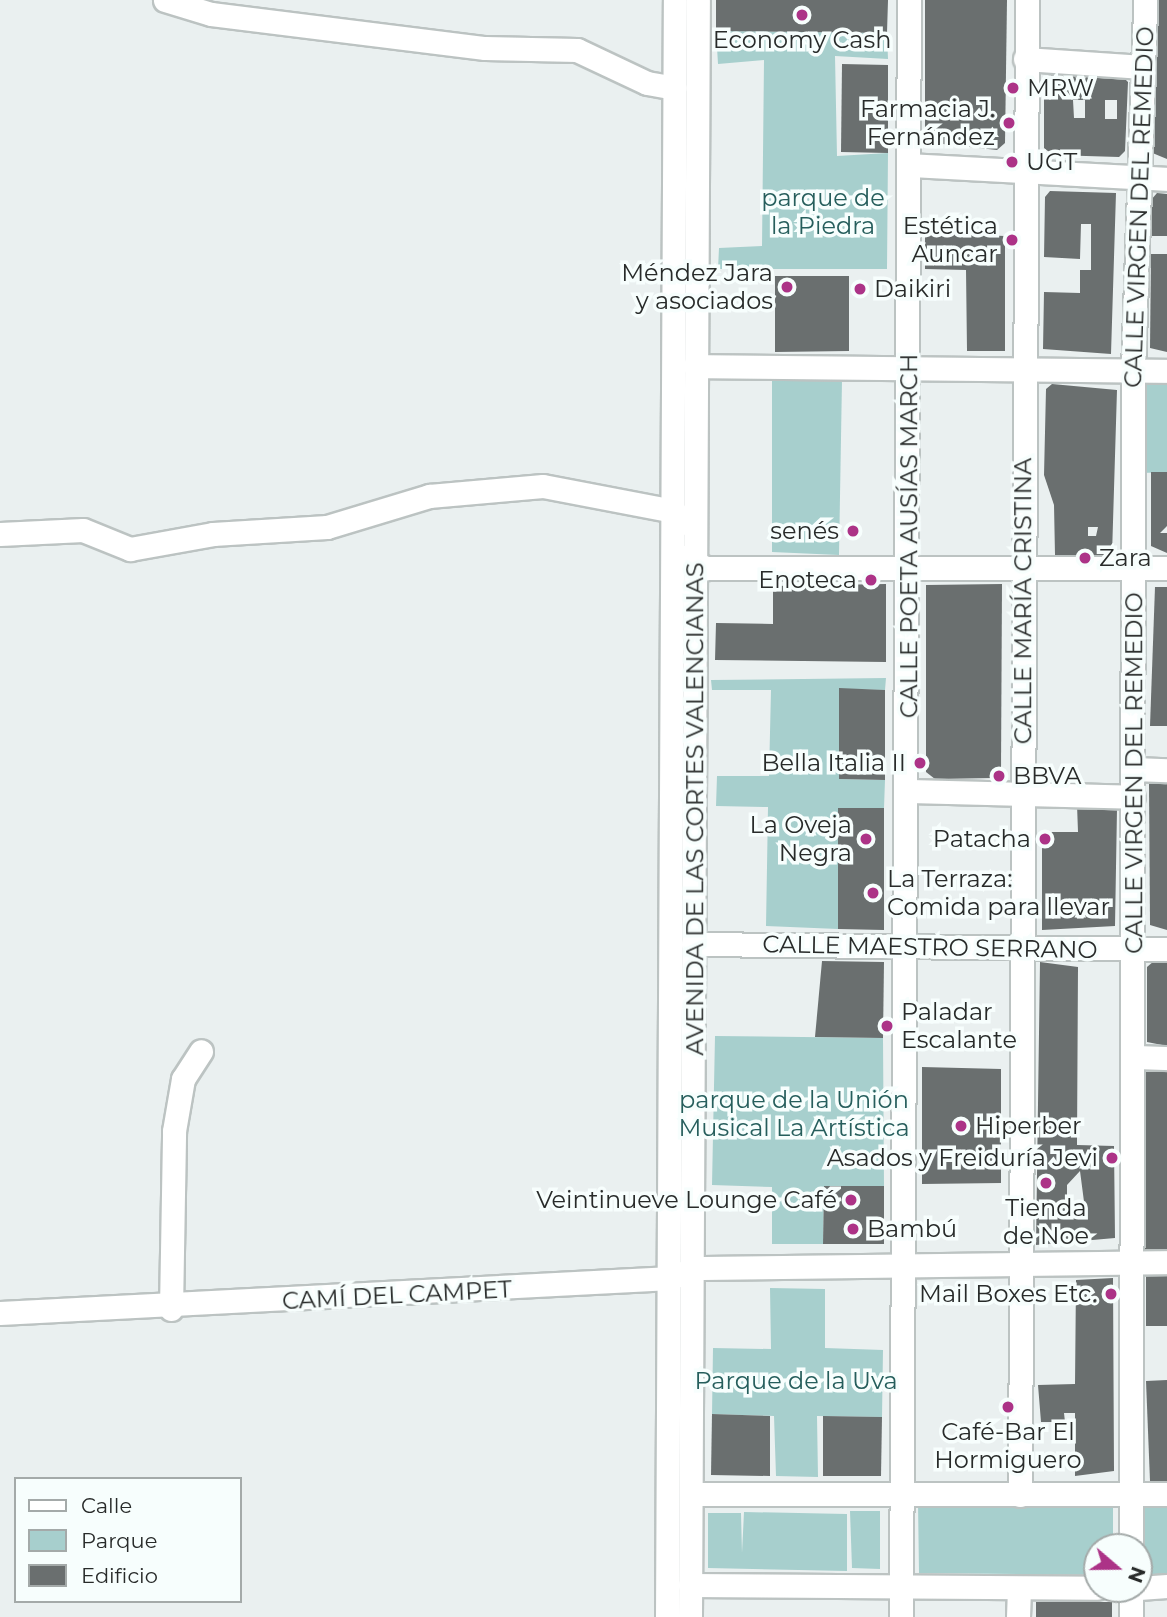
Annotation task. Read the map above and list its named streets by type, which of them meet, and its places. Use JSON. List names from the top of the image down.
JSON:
{
  "streets": {
    "street": [
      "CALLE VIRGEN DEL REMEDIO",
      "CALLE POETA AUSÍAS MARCH",
      "CALLE MARÍA CRISTINA",
      "AVENIDA DE LAS CORTES VALENCIANAS",
      "CALLE MAESTRO SERRANO",
      "CAMÍ DEL CAMPET"
    ]
  },
  "crossings": [
    ["CALLE VIRGEN DEL REMEDIO", "CALLE MAESTRO SERRANO"],
    ["CALLE POETA AUSÍAS MARCH", "CALLE MAESTRO SERRANO"],
    ["CALLE MARÍA CRISTINA", "CALLE MAESTRO SERRANO"],
    ["AVENIDA DE LAS CORTES VALENCIANAS", "CALLE MAESTRO SERRANO"],
    ["AVENIDA DE LAS CORTES VALENCIANAS", "CAMÍ DEL CAMPET"]
  ],
  "parks": ["parque de la Piedra", "parque de la Unión Musical La Artística", "Parque de la Uva"],
  "places": [
    "Economy Cash",
    "MRW",
    "Farmacia J. Fernández",
    "UGT",
    "Estética Auncar",
    "Méndez Jara y asociados",
    "Daikiri",
    "senés",
    "Zara",
    "Enoteca",
    "Bella Italia II",
    "BBVA",
    "La Oveja Negra",
    "Patacha",
    "La Terraza: Comida para llevar",
    "Paladar Escalante",
    "Hiperber",
    "Asados y Freiduría Jevi",
    "Tienda de Noe",
    "Veintinueve Lounge Café",
    "Bambú",
    "Mail Boxes Etc.",
    "Café-Bar El Hormiguero"
  ],
  "legend": ["Calle", "Parque", "Edificio"],
  "north": "right"
}
